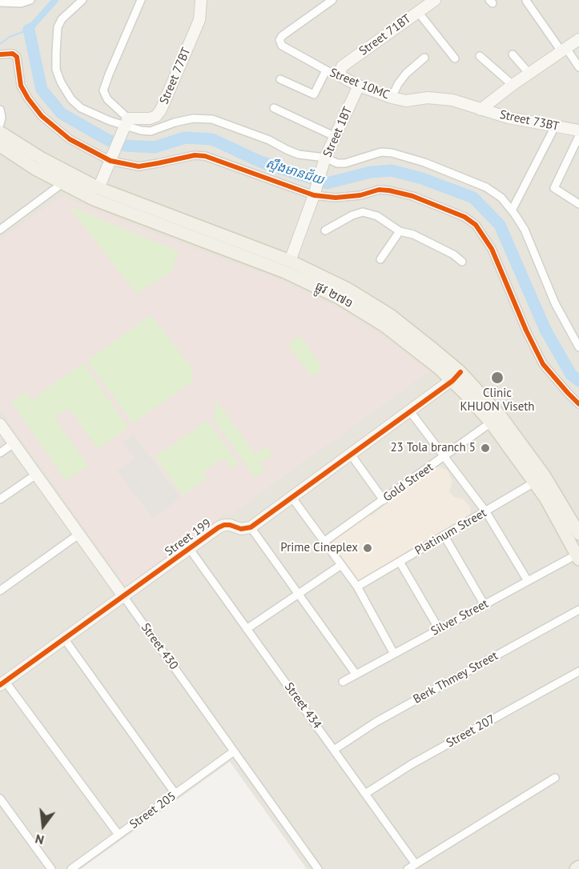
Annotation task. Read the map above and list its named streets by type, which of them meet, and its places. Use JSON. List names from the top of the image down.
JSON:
{
  "streets": {
    "main road": ["ផ្លូវ ២៧១"],
    "street": [
      "Street 71BT",
      "Street 77BT",
      "Street 10MC",
      "Street 73BT",
      "Street 1BT",
      "Gold Street",
      "Platinum Street",
      "Street 199",
      "Silver Street",
      "Street 430",
      "Berk Thmey Street",
      "Street 434",
      "Street 207",
      "Street 205"
    ]
  },
  "crossings": [
    ["Street 71BT", "Street 10MC"],
    ["Street 10MC", "Street 73BT"],
    ["Street 10MC", "Street 1BT"],
    ["Street 1BT", "ផ្លូវ ២៧១"],
    ["ផ្លូវ ២៧១", "Gold Street"],
    ["ផ្លូវ ២៧១", "Platinum Street"],
    ["ផ្លូវ ២៧១", "Silver Street"],
    ["Street 199", "Street 430"],
    ["Street 199", "Street 434"],
    ["Street 430", "Street 205"],
    ["Berk Thmey Street", "Street 434"],
    ["Street 434", "Street 207"]
  ],
  "water": ["ស្ទឹងមានជ័យ"],
  "places": ["Clinic KHUON Viseth", "23 Tola branch 5", "Prime Cineplex"],
  "north": "bottom"
}
